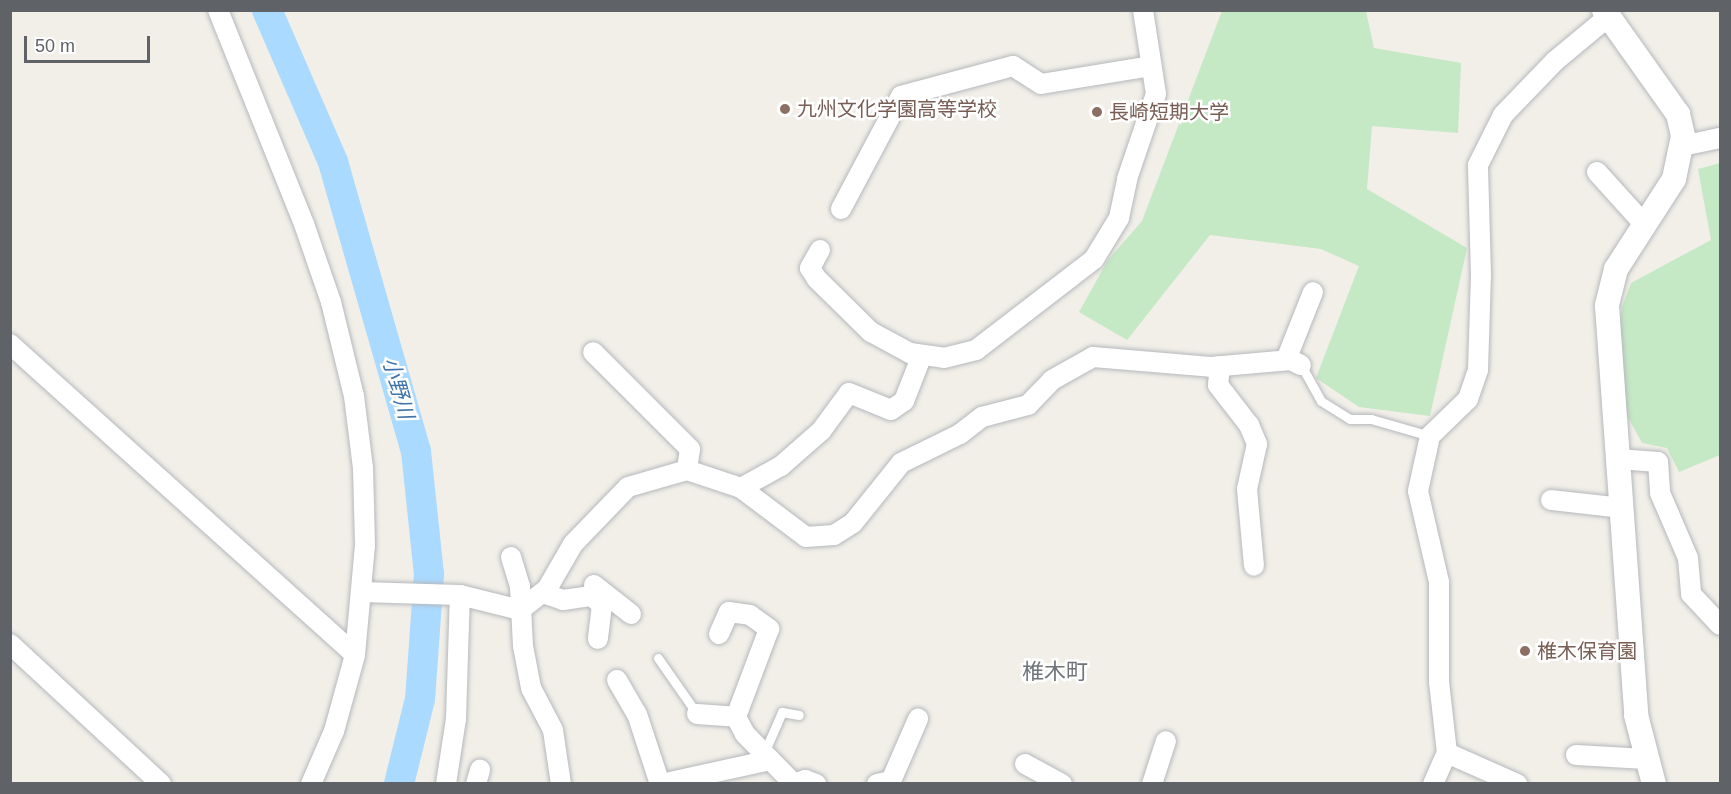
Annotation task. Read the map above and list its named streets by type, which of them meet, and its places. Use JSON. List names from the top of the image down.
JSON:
{
  "districts": ["椎木町"],
  "water": ["小野川"],
  "places": ["九州文化学園高等学校", "長崎短期大学", "椎木保育園"],
  "scale_bar": "50 m"
}
